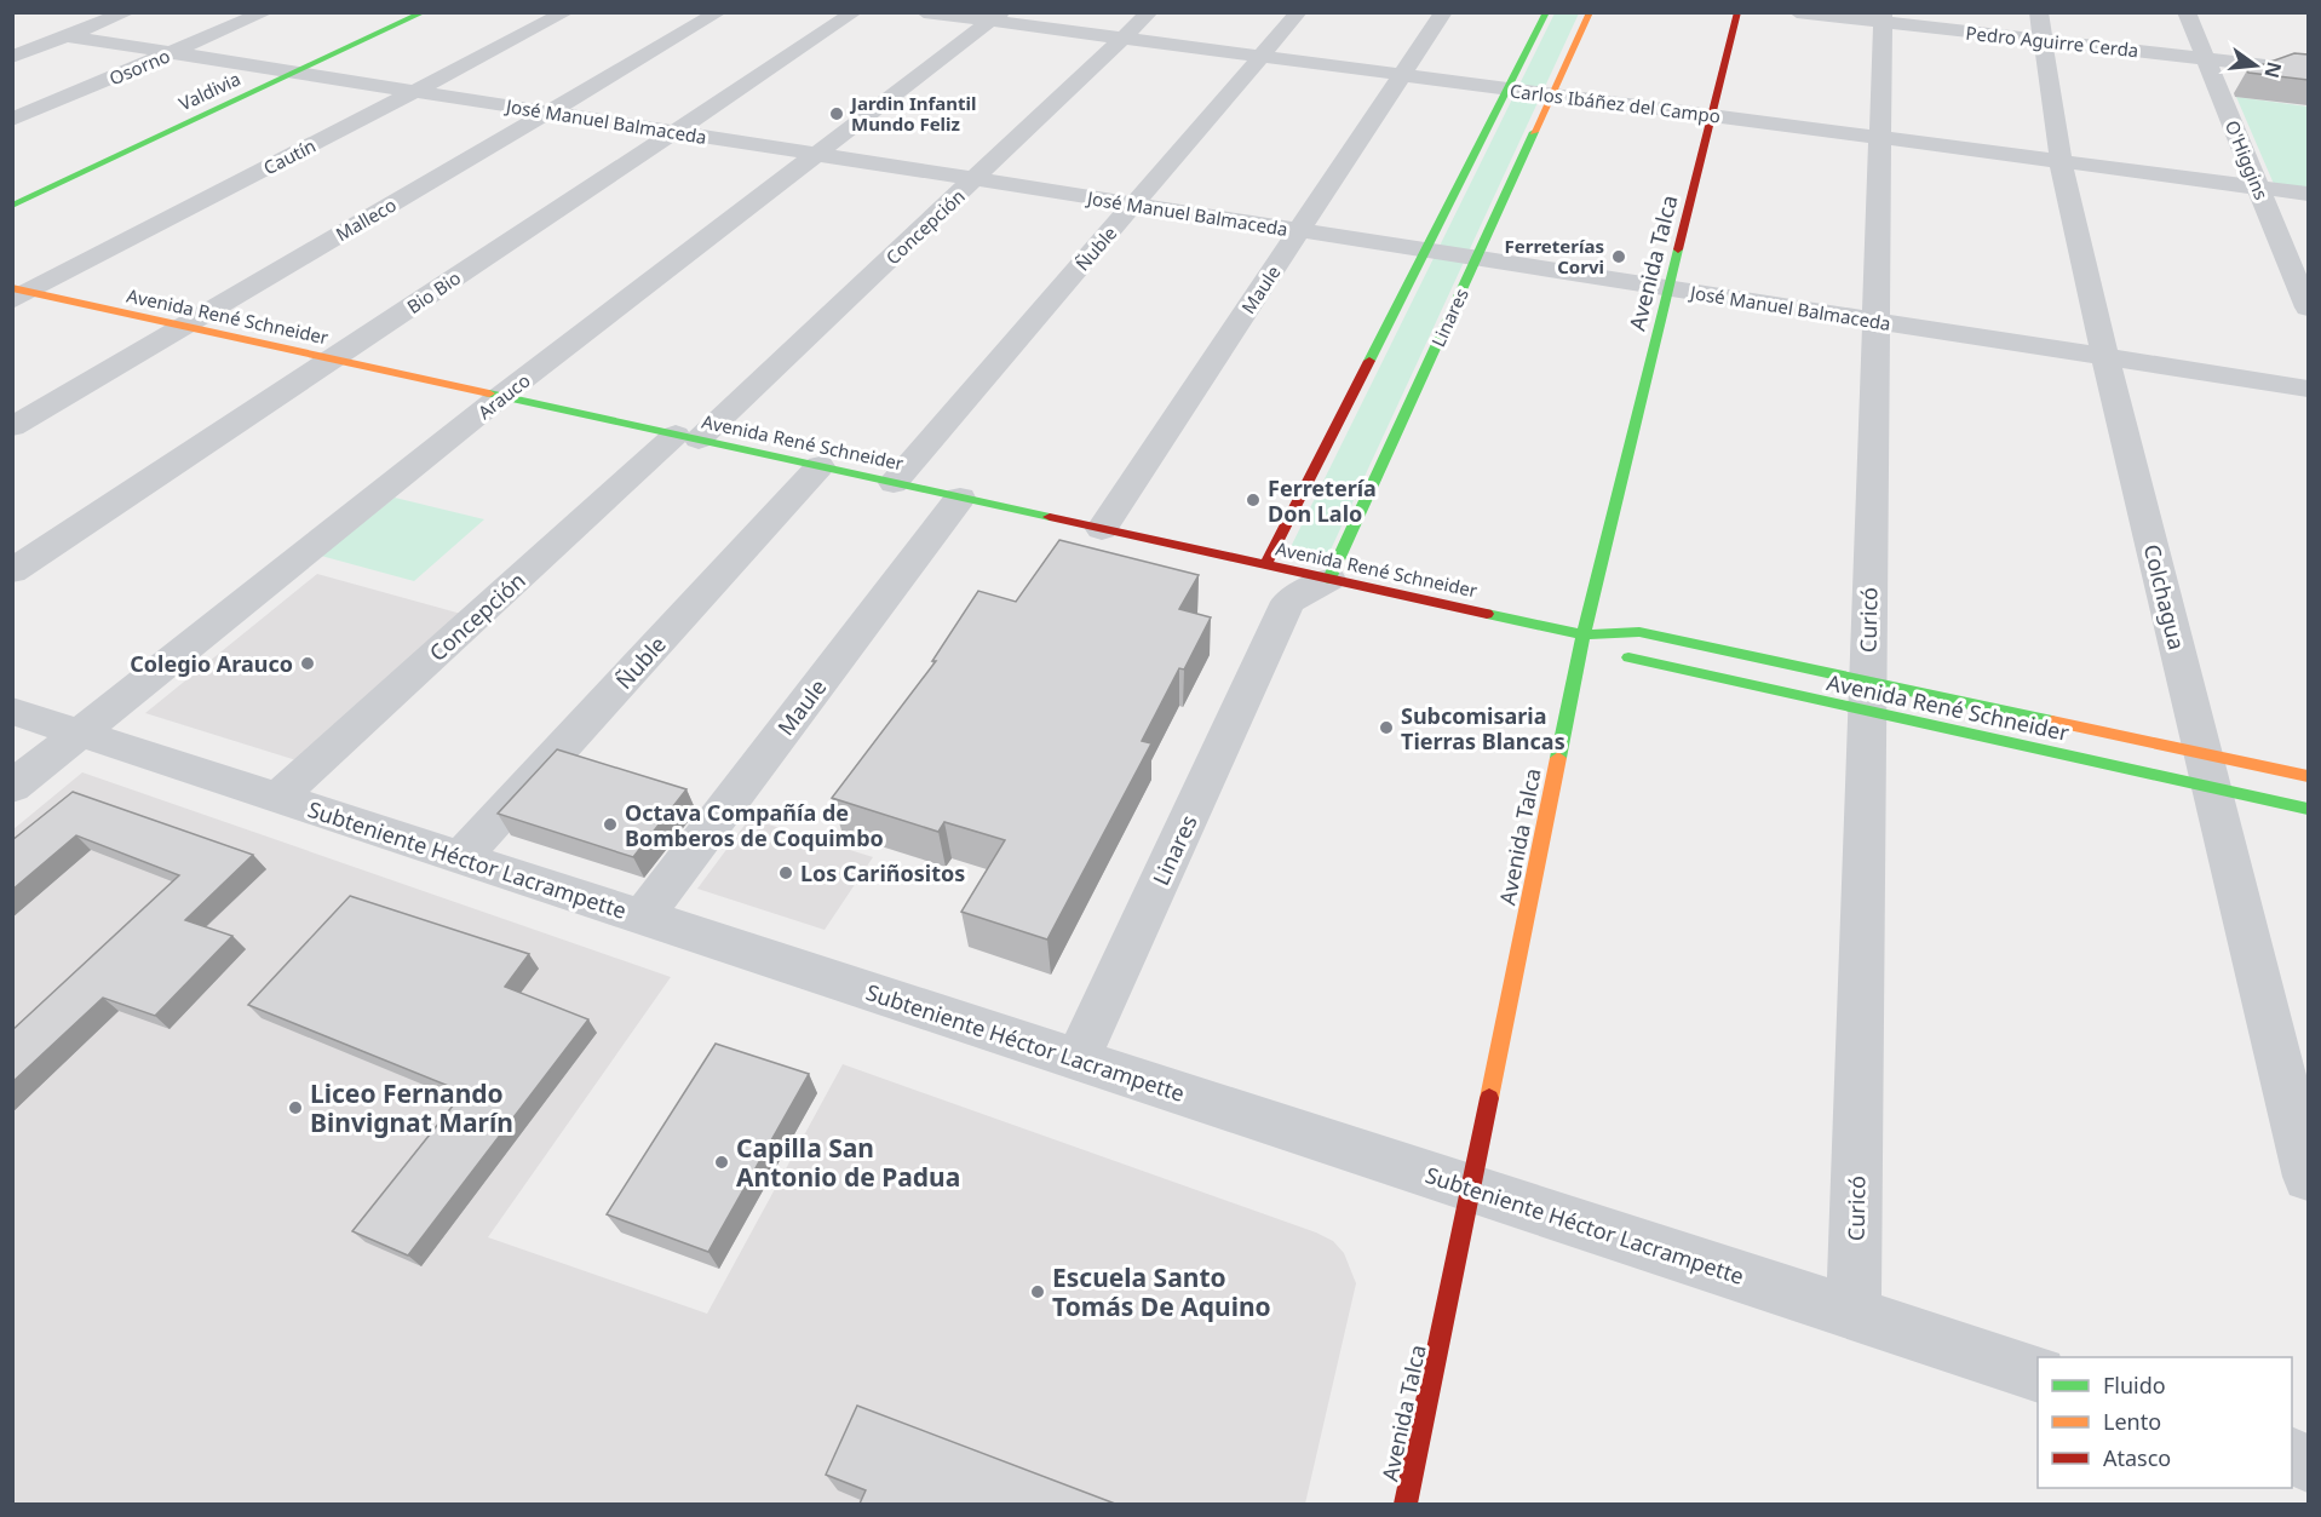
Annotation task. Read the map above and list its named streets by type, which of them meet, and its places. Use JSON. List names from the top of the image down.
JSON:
{
  "streets": {
    "main road": [
      "Valdivia",
      "Avenida Talca",
      "Avenida René Schneider",
      "Linares"
    ],
    "street": [
      "Pedro Aguirre Cerda",
      "Osorno",
      "Carlos Ibáñez del Campo",
      "José Manuel Balmaceda",
      "Cautín",
      "O'Higgins",
      "Malleco",
      "Concepción",
      "Ñuble",
      "Maule",
      "Bio Bio",
      "Arauco",
      "Colchagua",
      "Curicó",
      "Subteniente Héctor Lacrampette"
    ]
  },
  "crossings": [
    ["Pedro Aguirre Cerda", "O'Higgins"],
    ["Pedro Aguirre Cerda", "Colchagua"],
    ["Pedro Aguirre Cerda", "Curicó"],
    ["Osorno", "José Manuel Balmaceda"],
    ["Valdivia", "José Manuel Balmaceda"],
    ["Carlos Ibáñez del Campo", "O'Higgins"],
    ["Carlos Ibáñez del Campo", "Concepción"],
    ["Carlos Ibáñez del Campo", "Ñuble"],
    ["Carlos Ibáñez del Campo", "Avenida Talca"],
    ["Carlos Ibáñez del Campo", "Maule"],
    ["Carlos Ibáñez del Campo", "Linares"],
    ["Carlos Ibáñez del Campo", "Arauco"],
    ["Carlos Ibáñez del Campo", "Colchagua"],
    ["Carlos Ibáñez del Campo", "Curicó"],
    ["José Manuel Balmaceda", "Cautín"],
    ["José Manuel Balmaceda", "Malleco"],
    ["José Manuel Balmaceda", "Concepción"],
    ["José Manuel Balmaceda", "Ñuble"],
    ["José Manuel Balmaceda", "Avenida Talca"],
    ["José Manuel Balmaceda", "Maule"],
    ["José Manuel Balmaceda", "Bio Bio"],
    ["José Manuel Balmaceda", "Linares"],
    ["José Manuel Balmaceda", "Arauco"],
    ["José Manuel Balmaceda", "Colchagua"],
    ["José Manuel Balmaceda", "Curicó"],
    ["Cautín", "Avenida René Schneider"],
    ["Malleco", "Avenida René Schneider"],
    ["Concepción", "Avenida René Schneider"],
    ["Concepción", "Subteniente Héctor Lacrampette"],
    ["Ñuble", "Avenida René Schneider"],
    ["Ñuble", "Subteniente Héctor Lacrampette"],
    ["Avenida Talca", "Avenida René Schneider"],
    ["Avenida Talca", "Subteniente Héctor Lacrampette"],
    ["Maule", "Avenida René Schneider"],
    ["Maule", "Subteniente Héctor Lacrampette"],
    ["Bio Bio", "Avenida René Schneider"],
    ["Avenida René Schneider", "Linares"],
    ["Avenida René Schneider", "Arauco"],
    ["Avenida René Schneider", "Colchagua"],
    ["Avenida René Schneider", "Curicó"],
    ["Linares", "Subteniente Héctor Lacrampette"],
    ["Arauco", "Subteniente Héctor Lacrampette"],
    ["Curicó", "Subteniente Héctor Lacrampette"]
  ],
  "places": [
    "Jardin Infantil Mundo Feliz",
    "Ferreterías Corvi",
    "Ferretería Don Lalo",
    "Colegio Arauco",
    "Subcomisaria Tierras Blancas",
    "Octava Compañía de Bomberos de Coquimbo",
    "Los Cariñositos",
    "Liceo Fernando Binvignat Marín",
    "Capilla San Antonio de Padua",
    "Escuela Santo Tomás De Aquino"
  ],
  "legend": ["Fluido", "Lento", "Atasco"],
  "north": "right"
}
